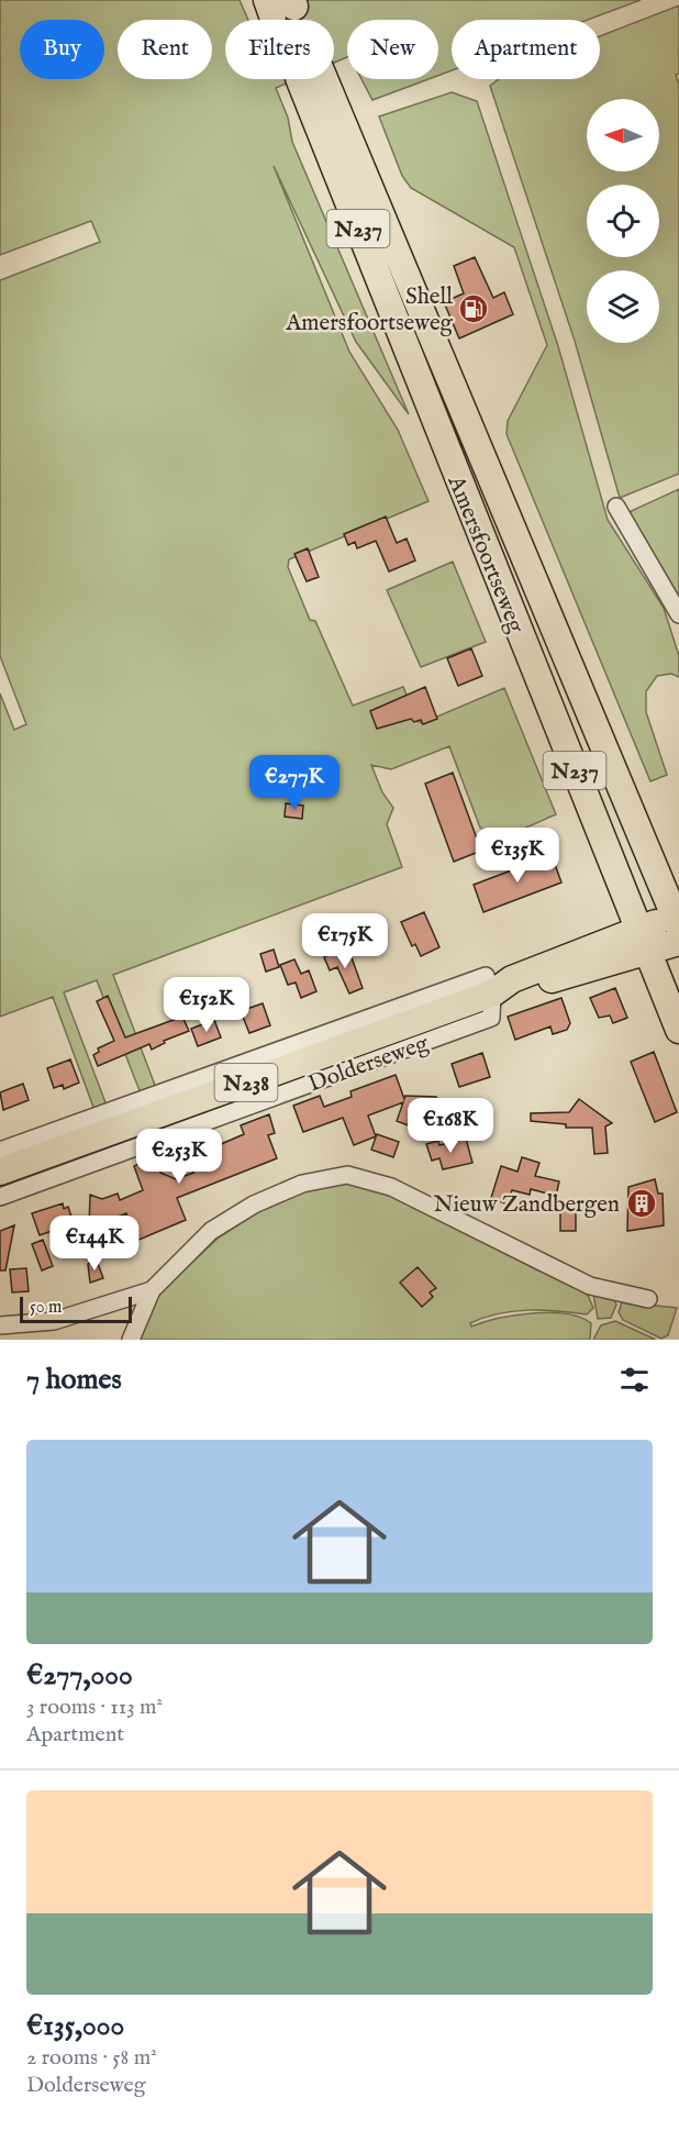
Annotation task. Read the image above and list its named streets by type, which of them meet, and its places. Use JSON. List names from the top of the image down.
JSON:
{
  "streets": {
    "main road": [
      "N237",
      "Amersfoortseweg",
      "Dolderseweg",
      "N238"
    ]
  },
  "crossings": [
    ["Amersfoortseweg", "Dolderseweg"],
    ["Amersfoortseweg", "N238"],
    ["Dolderseweg", "N238"]
  ],
  "places": {
    "fuel station": ["Shell Amersfoortseweg"],
    "building": ["Nieuw Zandbergen"]
  },
  "scale_bar": "50 m",
  "north": "left",
  "page": {
    "chip": [
      "Buy",
      "Rent",
      "Filters",
      "New",
      "Apartment"
    ],
    "price": [
      "€277K",
      "€135K",
      "€175K",
      "€152K",
      "€168K",
      "€253K",
      "€144K"
    ],
    "scale": "50 m",
    "heading": "7 homes",
    "list": [
      {
        "name": "€277,000",
        "note": "3 rooms · 113 m² · Apartment"
      },
      {
        "name": "€135,000",
        "note": "2 rooms · 58 m² · Dolderseweg"
      }
    ]
  }
}
